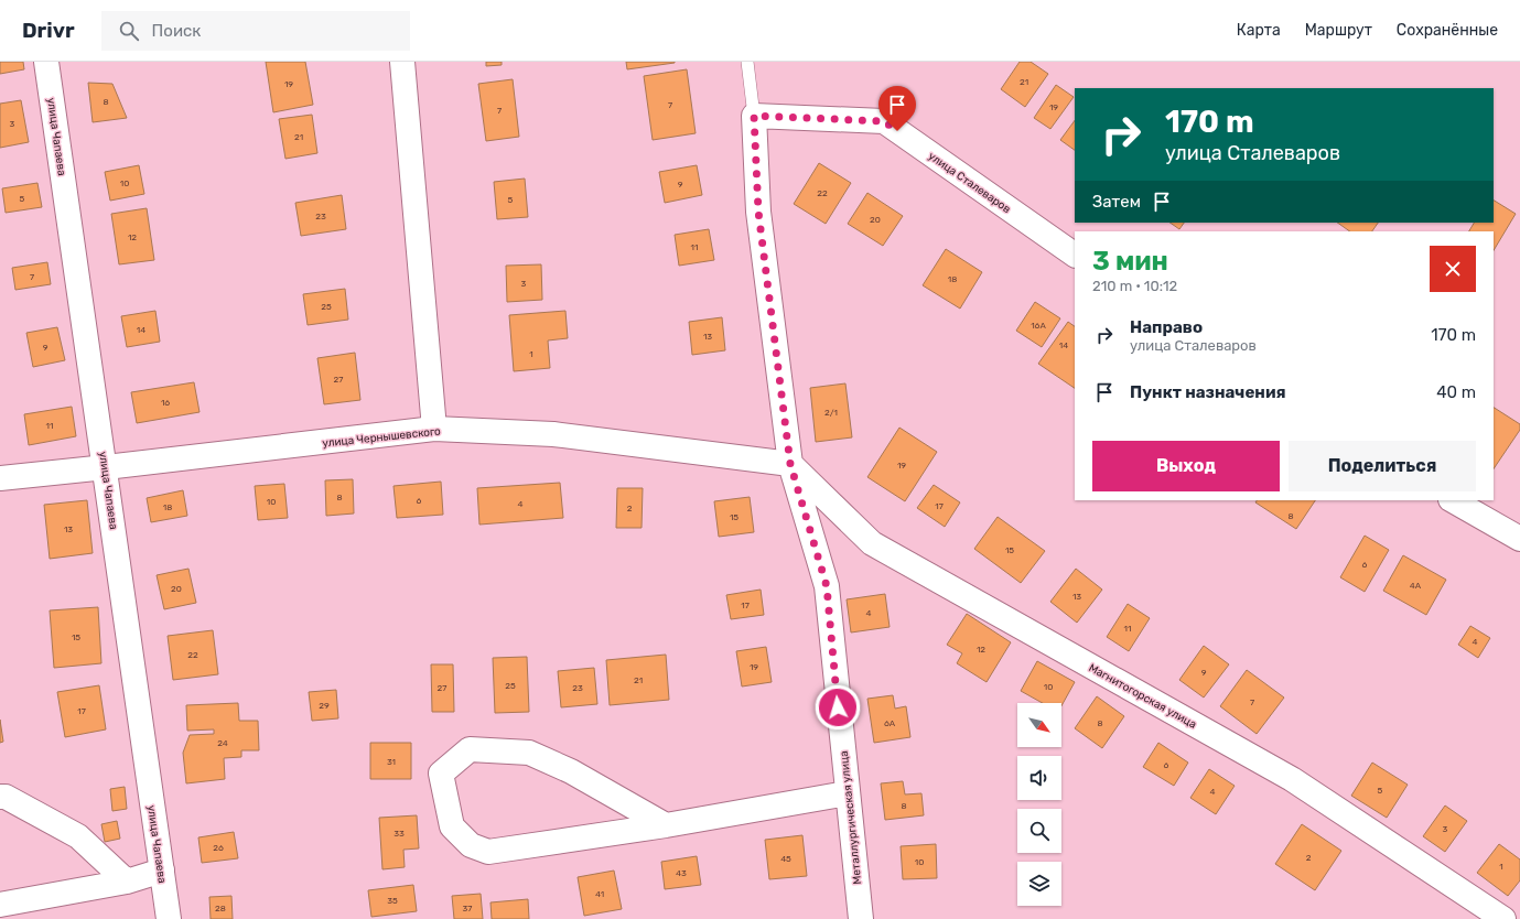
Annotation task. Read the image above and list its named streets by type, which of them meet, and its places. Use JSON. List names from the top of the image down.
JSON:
{
  "streets": {
    "street": [
      "улица Чапаева",
      "улица Сталеваров",
      "улица Чернышевского",
      "Магнитогорская улица",
      "Металлургическая улица"
    ]
  },
  "crossings": [
    ["улица Чапаева", "улица Чернышевского"],
    ["улица Сталеваров", "Металлургическая улица"],
    ["улица Чернышевского", "Магнитогорская улица"],
    ["улица Чернышевского", "Металлургическая улица"],
    ["Магнитогорская улица", "Металлургическая улица"]
  ],
  "house_numbers": [
    "21",
    "19",
    "8",
    "7",
    "19",
    "7",
    "3",
    "21",
    "10",
    "9",
    "22",
    "5",
    "5",
    "23",
    "20",
    "12",
    "11",
    "7",
    "18",
    "3",
    "25",
    "16А",
    "14",
    "13",
    "14",
    "9",
    "1",
    "27",
    "16",
    "2/1",
    "11",
    "19",
    "8",
    "6",
    "10",
    "4",
    "17",
    "18",
    "2",
    "8",
    "15",
    "13",
    "15",
    "6",
    "4А",
    "20",
    "13",
    "17",
    "4",
    "11",
    "15",
    "4",
    "12",
    "22",
    "19",
    "9",
    "21",
    "25",
    "10",
    "27",
    "23",
    "7",
    "29",
    "17",
    "6А",
    "8",
    "24",
    "31",
    "6",
    "5",
    "4",
    "8",
    "3",
    "33",
    "26",
    "2",
    "45",
    "10",
    "1",
    "43",
    "41",
    "35",
    "28",
    "37"
  ],
  "north": "bottom right",
  "page": {
    "header": "Drivr",
    "search": "Поиск",
    "nav": ["Карта", "Маршрут", "Сохранённые"],
    "turn": ["170 m", "улица Сталеваров"],
    "then": "Затем",
    "heading": ["3 мин", "210 m · 10:12"],
    "list": [
      {
        "name": "Направо",
        "note": "улица Сталеваров",
        "value": "170 m"
      },
      {
        "name": "Пункт назначения",
        "value": "40 m"
      }
    ],
    "buttons": ["Выход", "Поделиться"]
  }
}
